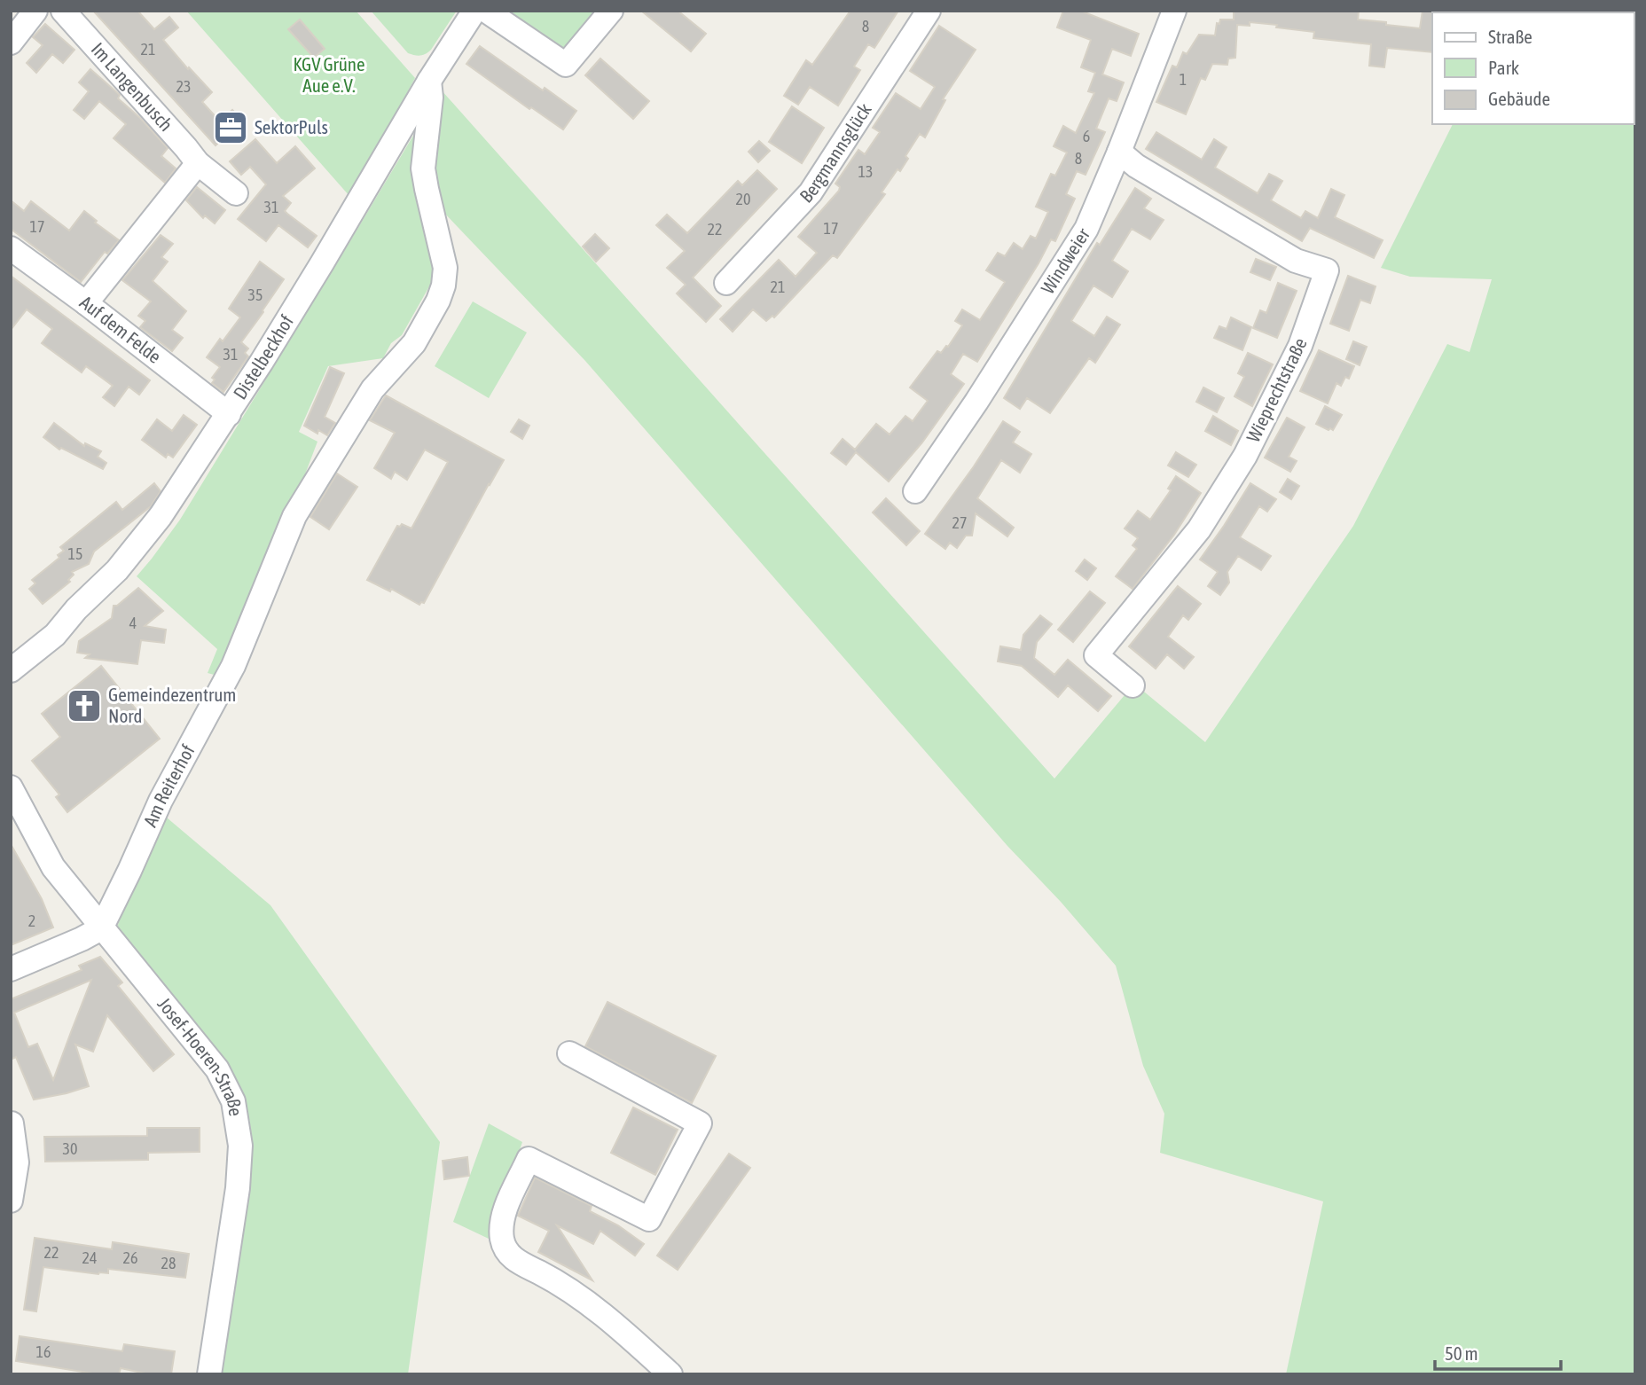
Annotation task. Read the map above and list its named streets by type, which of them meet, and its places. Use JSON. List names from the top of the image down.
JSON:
{
  "streets": {
    "street": [
      "Im Langenbusch",
      "Bergmannsglück",
      "Windweier",
      "Auf dem Felde",
      "Distelbeckhof",
      "Wieprechtstraße",
      "Am Reiterhof",
      "Josef-Hoeren-Straße"
    ]
  },
  "crossings": [
    ["Windweier", "Wieprechtstraße"],
    ["Auf dem Felde", "Distelbeckhof"],
    ["Distelbeckhof", "Am Reiterhof"],
    ["Am Reiterhof", "Josef-Hoeren-Straße"]
  ],
  "parks": ["KGV Grüne Aue e.V."],
  "places": {
    "office": ["SektorPuls"],
    "church": ["Gemeindezentrum Nord"]
  },
  "house_numbers": [
    "8",
    "21",
    "1",
    "23",
    "6",
    "8",
    "13",
    "20",
    "31",
    "17",
    "17",
    "22",
    "21",
    "35",
    "31",
    "27",
    "15",
    "4",
    "2",
    "30",
    "22",
    "24",
    "26",
    "28",
    "16"
  ],
  "legend": ["Straße", "Park", "Gebäude"],
  "scale_bar": "50 m"
}
